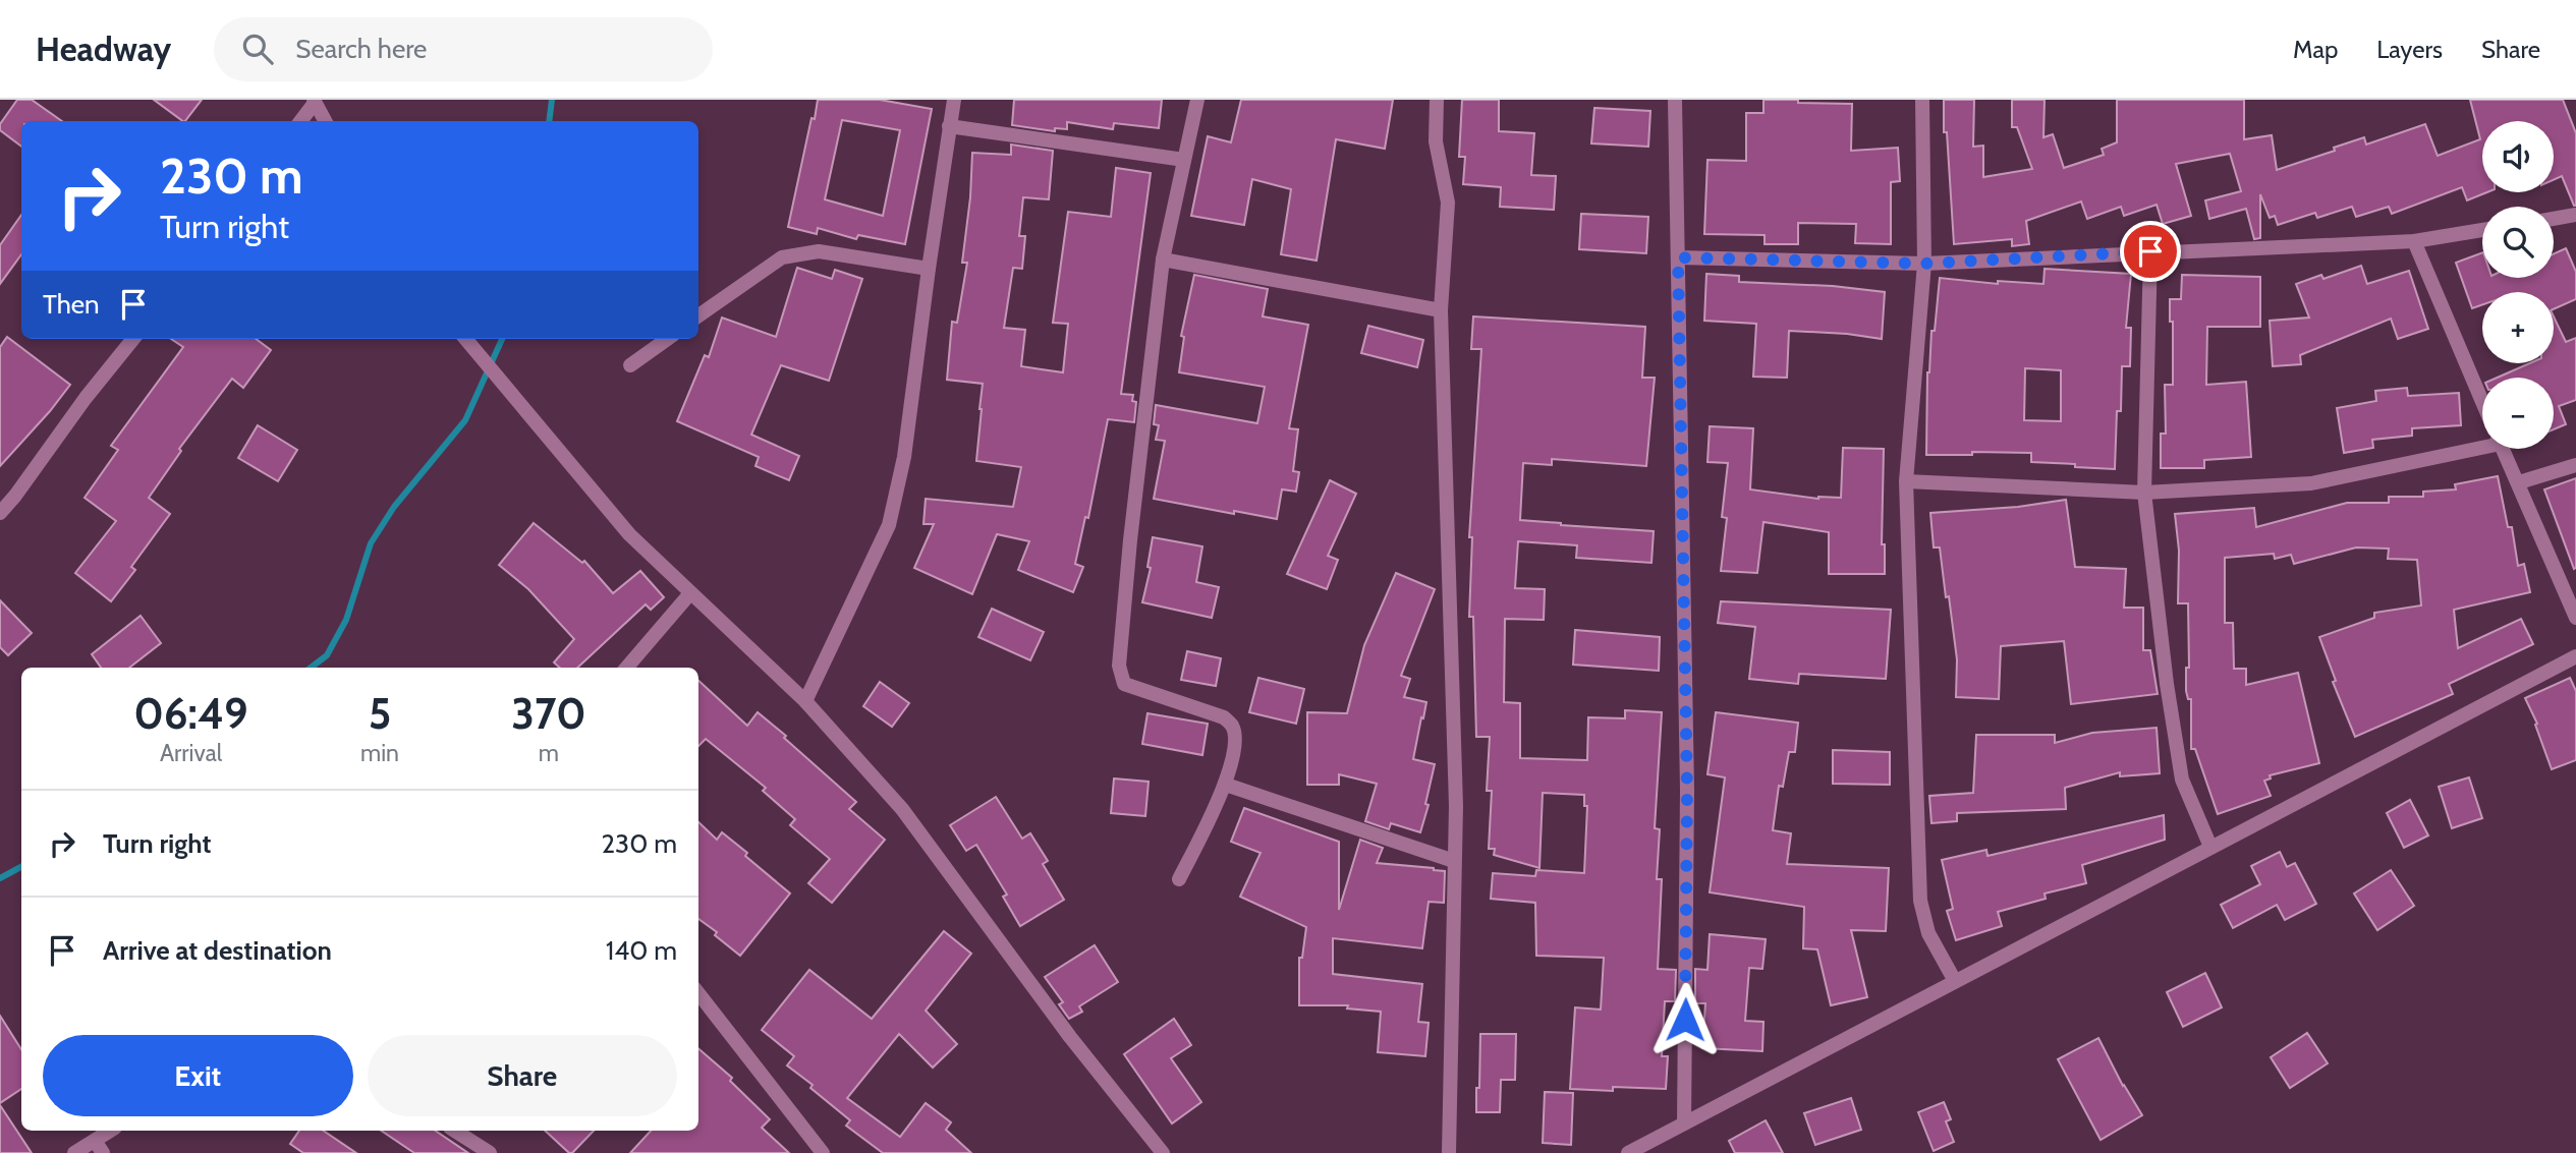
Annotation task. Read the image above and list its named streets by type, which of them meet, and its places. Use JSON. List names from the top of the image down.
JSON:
{
  "page": {
    "header": "Headway",
    "search": "Search here",
    "nav": ["Map", "Layers", "Share"],
    "map_buttons": ["+", "−"],
    "turn": ["230 m", "Turn right"],
    "then": "Then",
    "eta": [
      "06:49",
      "Arrival",
      "5",
      "min",
      "370",
      "m"
    ],
    "list": [
      {
        "name": "Turn right",
        "value": "230 m"
      },
      {
        "name": "Arrive at destination",
        "value": "140 m"
      }
    ],
    "buttons": ["Exit", "Share"]
  }
}
